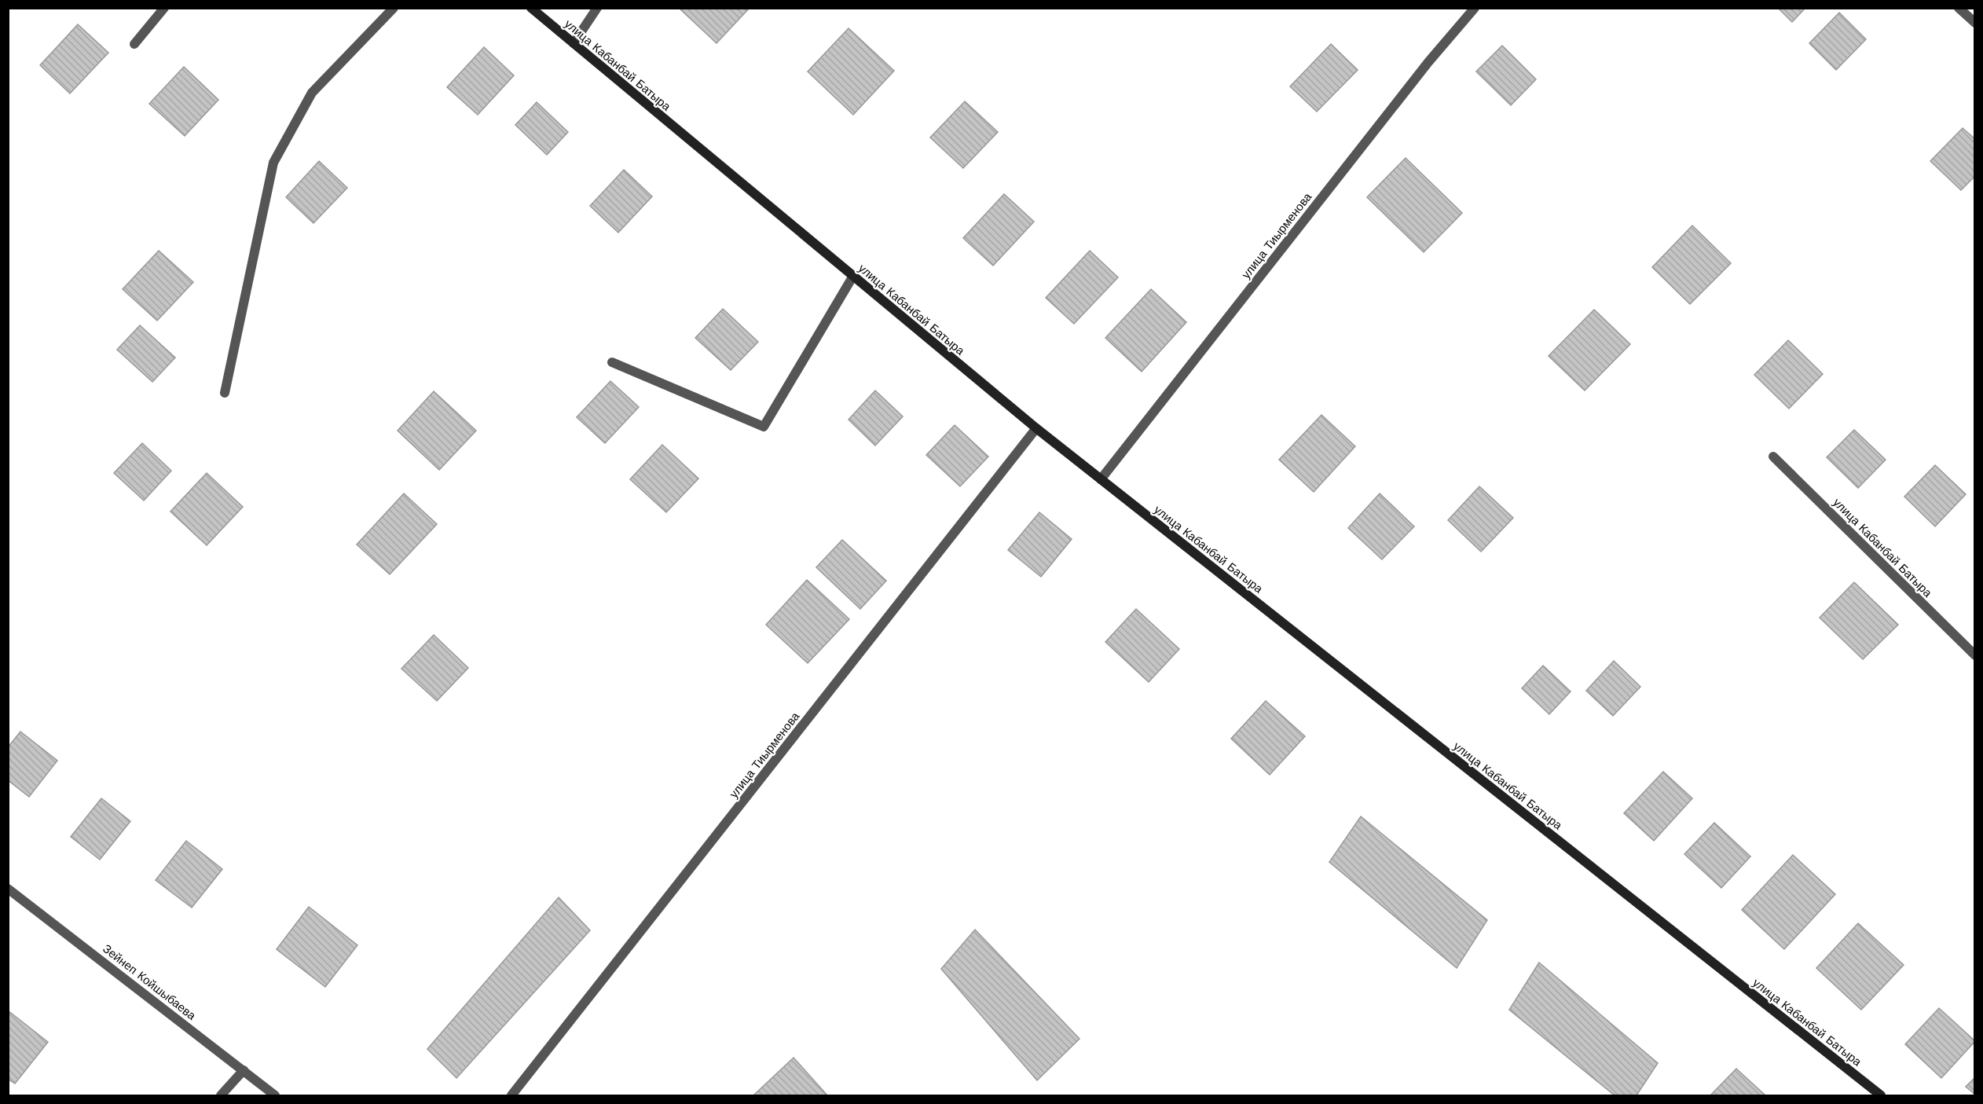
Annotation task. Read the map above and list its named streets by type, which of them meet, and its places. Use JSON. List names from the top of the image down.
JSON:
{
  "streets": {
    "street": ["улица Кабанбай Батыра", "улица Тиырменова", "Зейнеп Койшыбаева"]
  },
  "crossings": [
    ["улица Кабанбай Батыра", "улица Тиырменова"]
  ]
}
